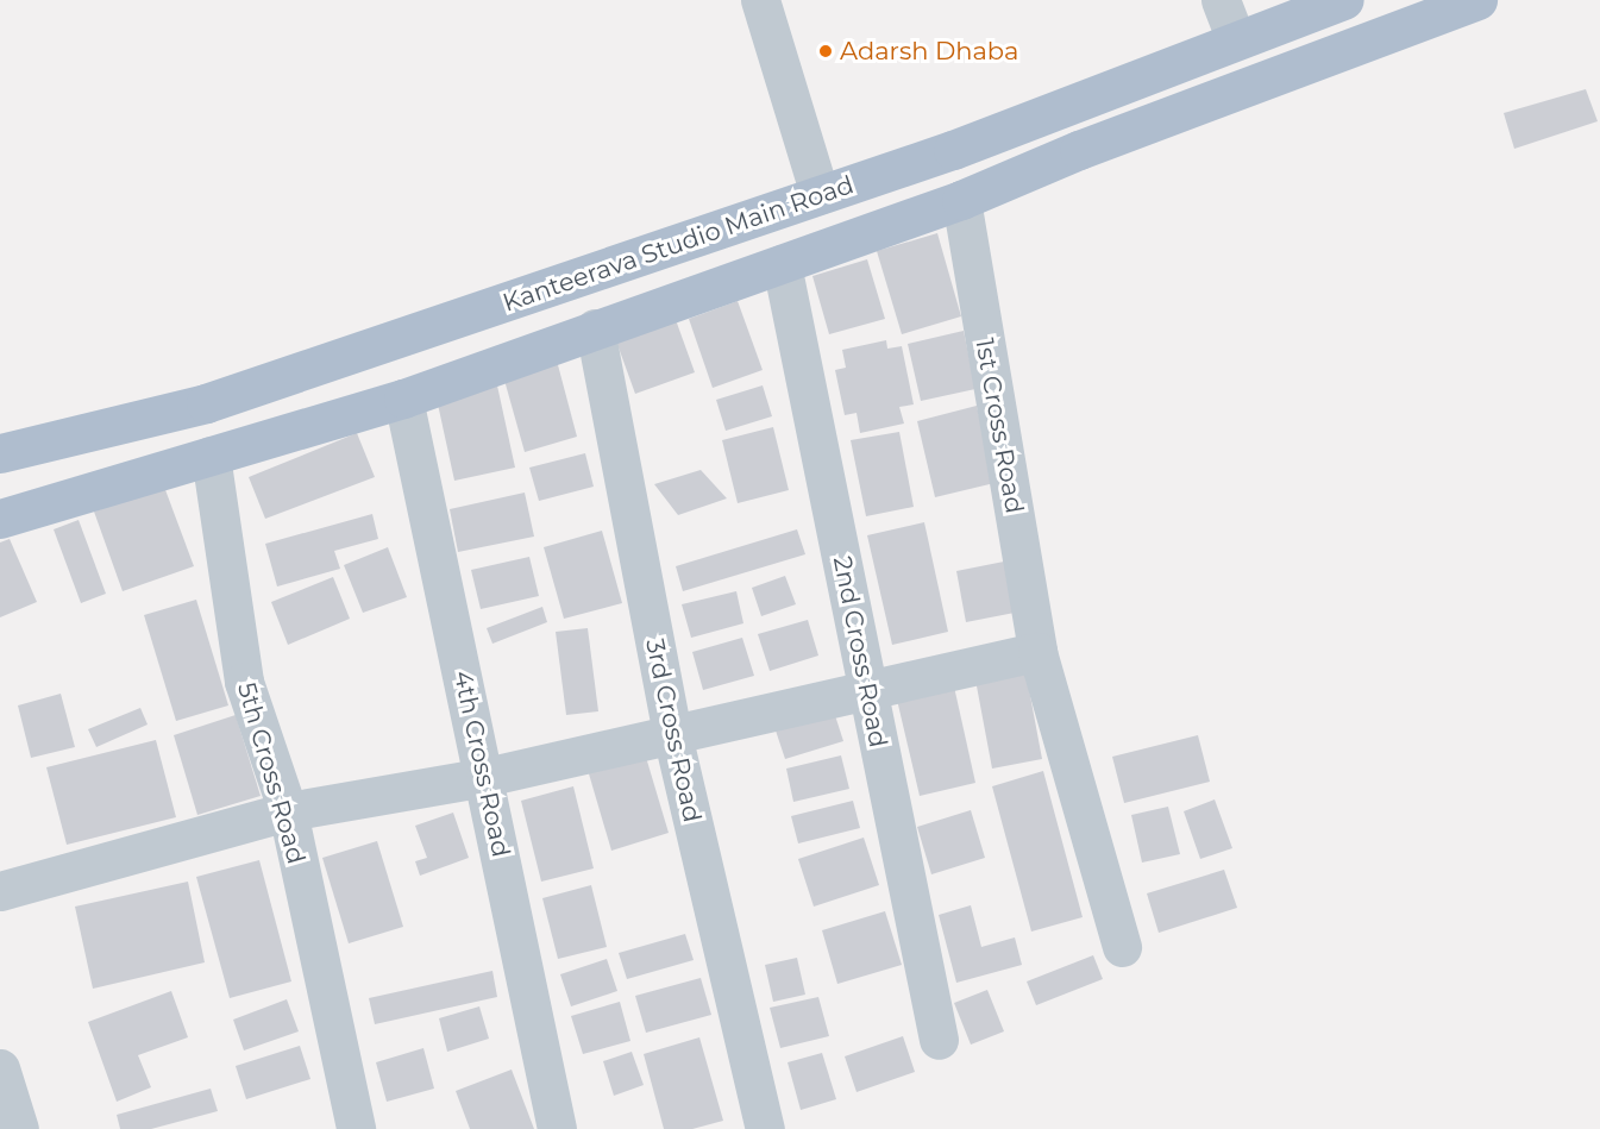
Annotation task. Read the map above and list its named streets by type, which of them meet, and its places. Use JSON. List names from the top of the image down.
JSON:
{
  "streets": {
    "main road": ["Kanteerava Studio Main Road"],
    "street": [
      "1st Cross Road",
      "2nd Cross Road",
      "3rd Cross Road",
      "4th Cross Road",
      "5th Cross Road"
    ]
  },
  "places": ["Adarsh Dhaba"]
}
